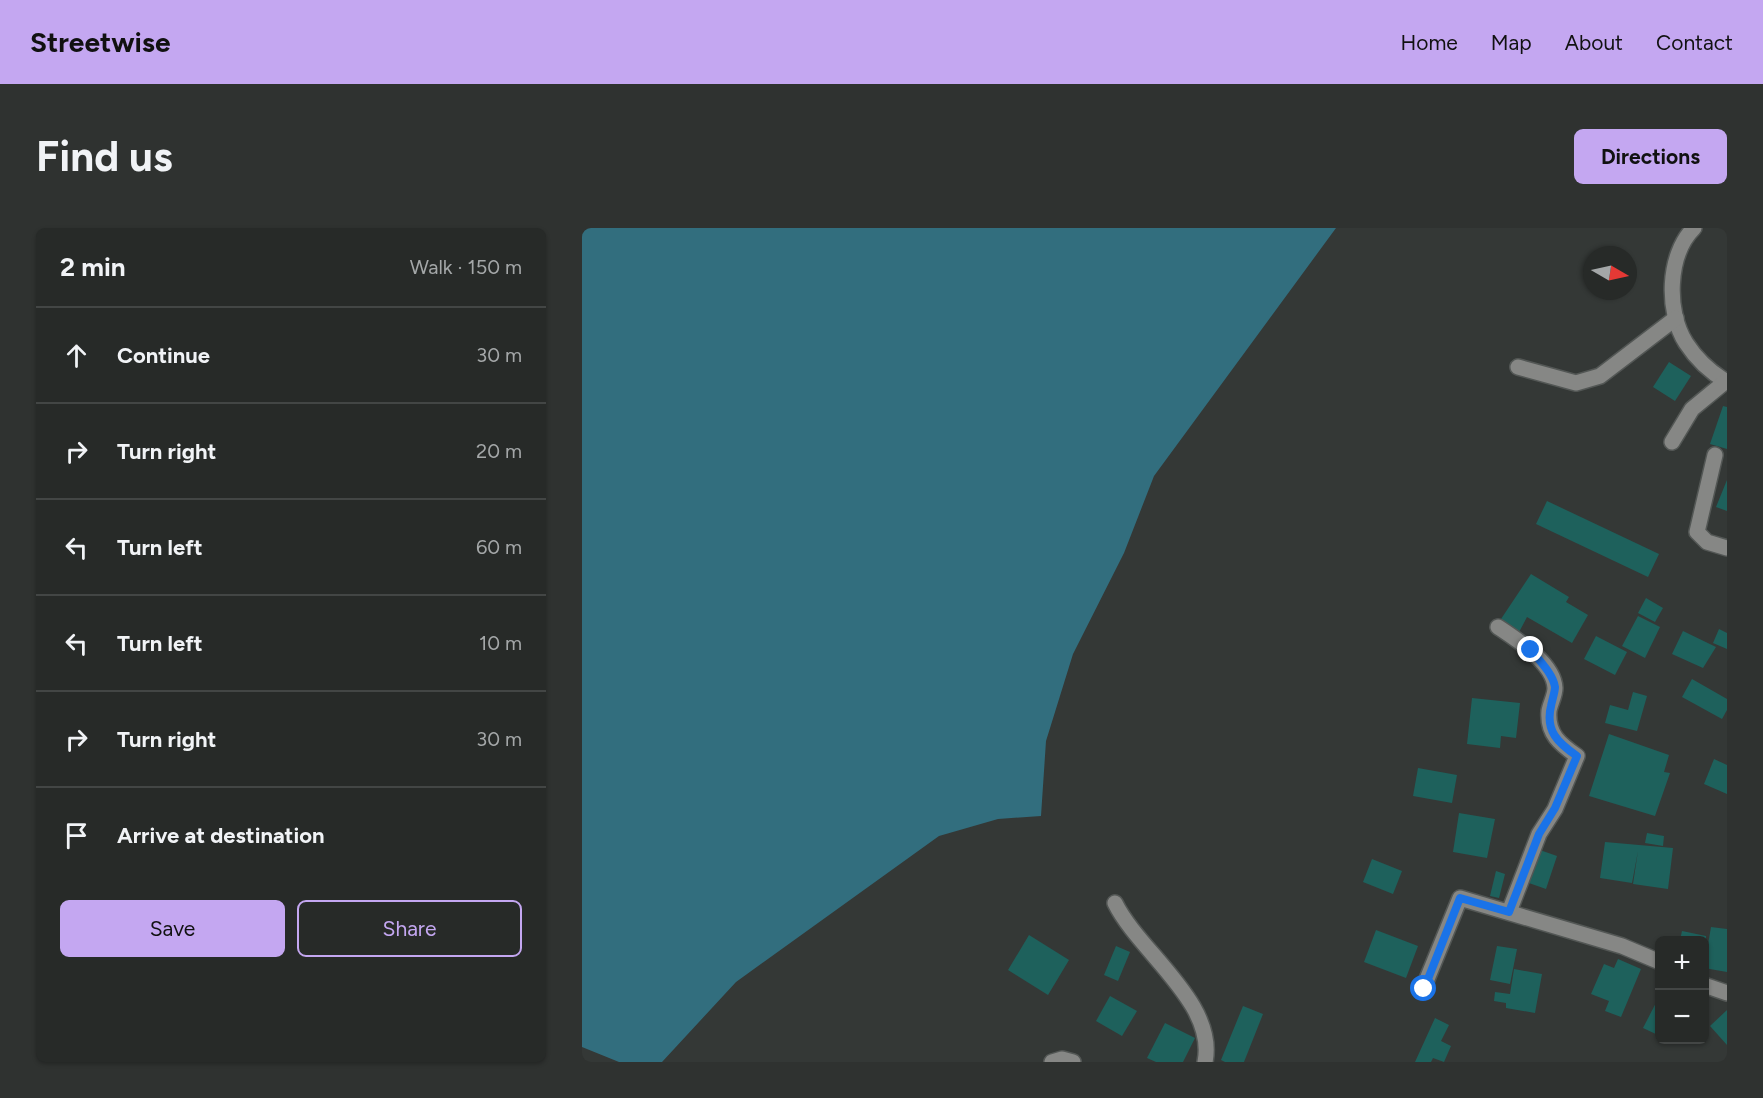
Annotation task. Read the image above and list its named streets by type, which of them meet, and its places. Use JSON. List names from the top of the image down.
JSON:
{
  "north": "right",
  "page": {
    "header": "Streetwise",
    "nav": [
      "Home",
      "Map",
      "About",
      "Contact"
    ],
    "buttons": [
      "Directions",
      ["Save", "Share"]
    ],
    "title": "Find us",
    "heading": ["2 min", "Walk · 150 m"],
    "list": [
      ["Continue", "30 m"],
      ["Turn right", "20 m"],
      ["Turn left", "60 m"],
      ["Turn left", "10 m"],
      ["Turn right", "30 m"],
      "Arrive at destination"
    ],
    "map_buttons": ["+", "−"]
  }
}
